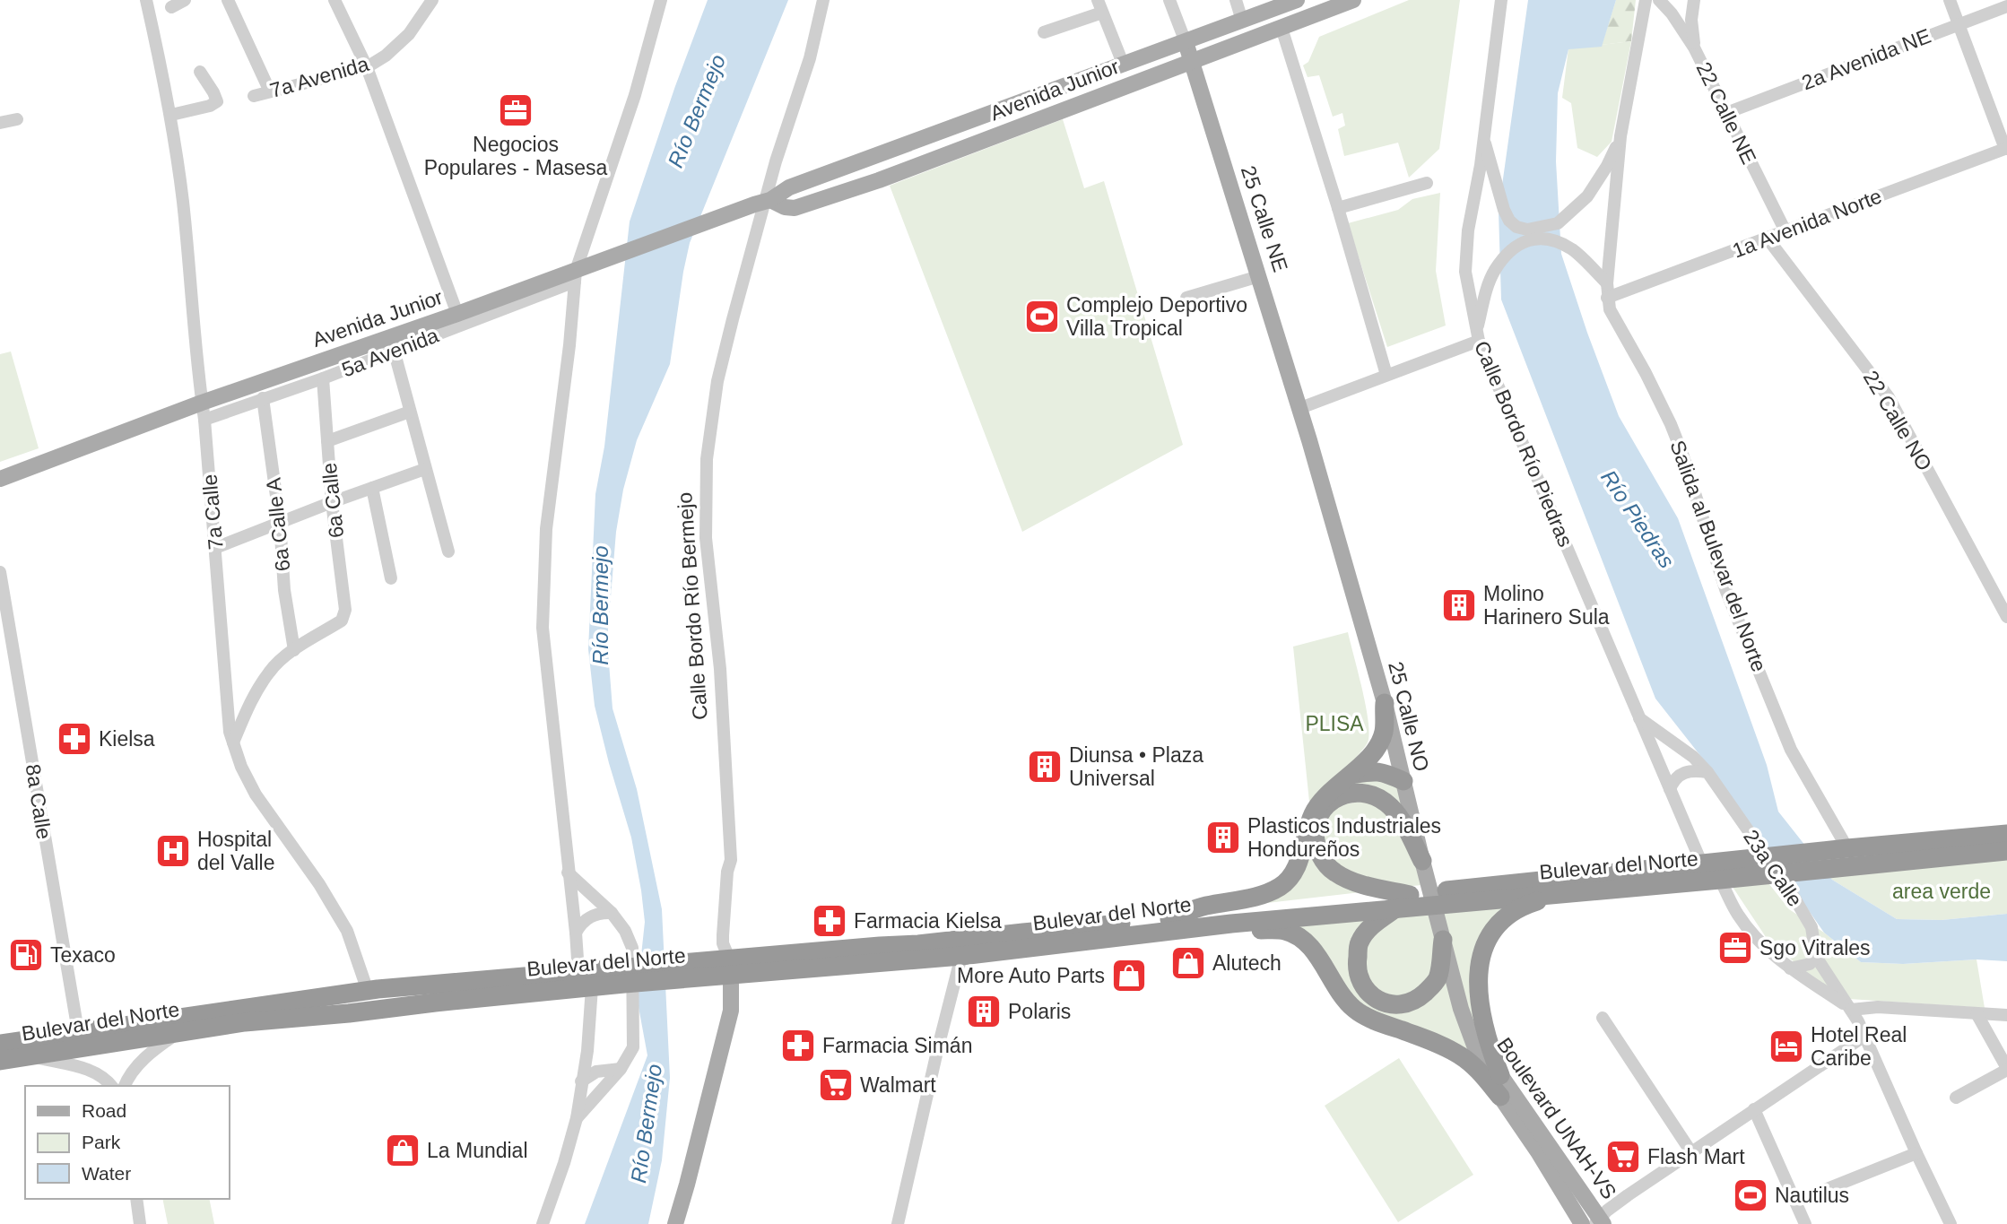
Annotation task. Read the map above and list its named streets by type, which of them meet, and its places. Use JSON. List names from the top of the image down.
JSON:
{
  "streets": {
    "highway": ["Bulevar del Norte"],
    "main road": [
      "Avenida Junior",
      "25 Calle NE",
      "Calle Bordo Río Bermejo",
      "25 Calle NO",
      "Boulevard UNAH-VS"
    ],
    "street": [
      "2a Avenida NE",
      "7a Avenida",
      "22 Calle NE",
      "1a Avenida Norte",
      "5a Avenida",
      "22 Calle NO",
      "Calle Bordo Río Piedras",
      "6a Calle",
      "7a Calle",
      "6a Calle A",
      "Salida al Bulevar del Norte",
      "8a Calle",
      "23a Calle"
    ]
  },
  "crossings": [
    ["2a Avenida NE", "22 Calle NE"],
    ["Avenida Junior", "25 Calle NE"],
    ["Avenida Junior", "5a Avenida"],
    ["Avenida Junior", "7a Calle"],
    ["Avenida Junior", "Calle Bordo Río Bermejo"],
    ["22 Calle NE", "1a Avenida Norte"],
    ["25 Calle NE", "25 Calle NO"],
    ["1a Avenida Norte", "22 Calle NO"],
    ["1a Avenida Norte", "Salida al Bulevar del Norte"],
    ["5a Avenida", "6a Calle"],
    ["5a Avenida", "7a Calle"],
    ["5a Avenida", "6a Calle A"],
    ["Calle Bordo Río Piedras", "Bulevar del Norte"],
    ["Calle Bordo Río Piedras", "23a Calle"],
    ["6a Calle", "6a Calle A"],
    ["7a Calle", "Bulevar del Norte"],
    ["Salida al Bulevar del Norte", "Bulevar del Norte"],
    ["Calle Bordo Río Bermejo", "Bulevar del Norte"],
    ["25 Calle NO", "Boulevard UNAH-VS"],
    ["8a Calle", "Bulevar del Norte"]
  ],
  "water": ["Río Bermejo", "Río Piedras"],
  "parks": ["PLISA", "area verde"],
  "places": {
    "office": ["Negocios Populares - Masesa", "Sgo Vitrales"],
    "sports": ["Complejo Deportivo Villa Tropical", "Nautilus"],
    "building": [
      "Molino Harinero Sula",
      "Diunsa • Plaza Universal",
      "Plasticos Industriales Hondureños",
      "Polaris"
    ],
    "pharmacy": ["Kielsa", "Farmacia Kielsa", "Farmacia Simán"],
    "hospital": ["Hospital del Valle"],
    "fuel station": ["Texaco"],
    "shop": ["Alutech", "More Auto Parts", "La Mundial"],
    "hotel": ["Hotel Real Caribe"],
    "supermarket": ["Walmart", "Flash Mart"]
  },
  "legend": ["Road", "Park", "Water"]
}
